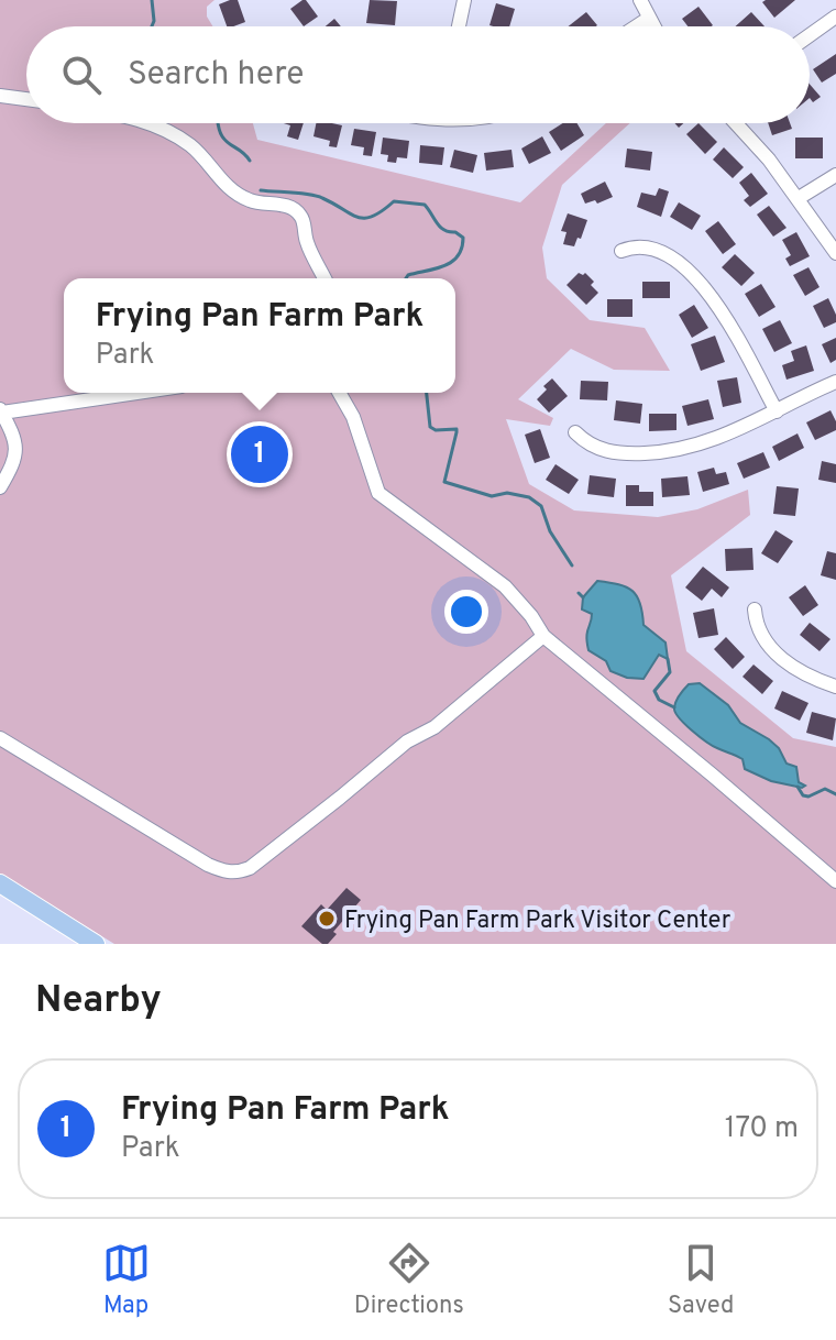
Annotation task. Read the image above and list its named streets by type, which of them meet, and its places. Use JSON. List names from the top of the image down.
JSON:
{
  "places": ["Frying Pan Farm Park Visitor Center"],
  "page": {
    "search": "Search here",
    "popup": ["Frying Pan Farm Park", "Park"],
    "pins": "1",
    "heading": "Nearby",
    "list": [
      {
        "mark": "1",
        "name": "Frying Pan Farm Park",
        "note": "Park",
        "value": "170 m"
      }
    ],
    "nav": ["Map", "Directions", "Saved"]
  }
}
